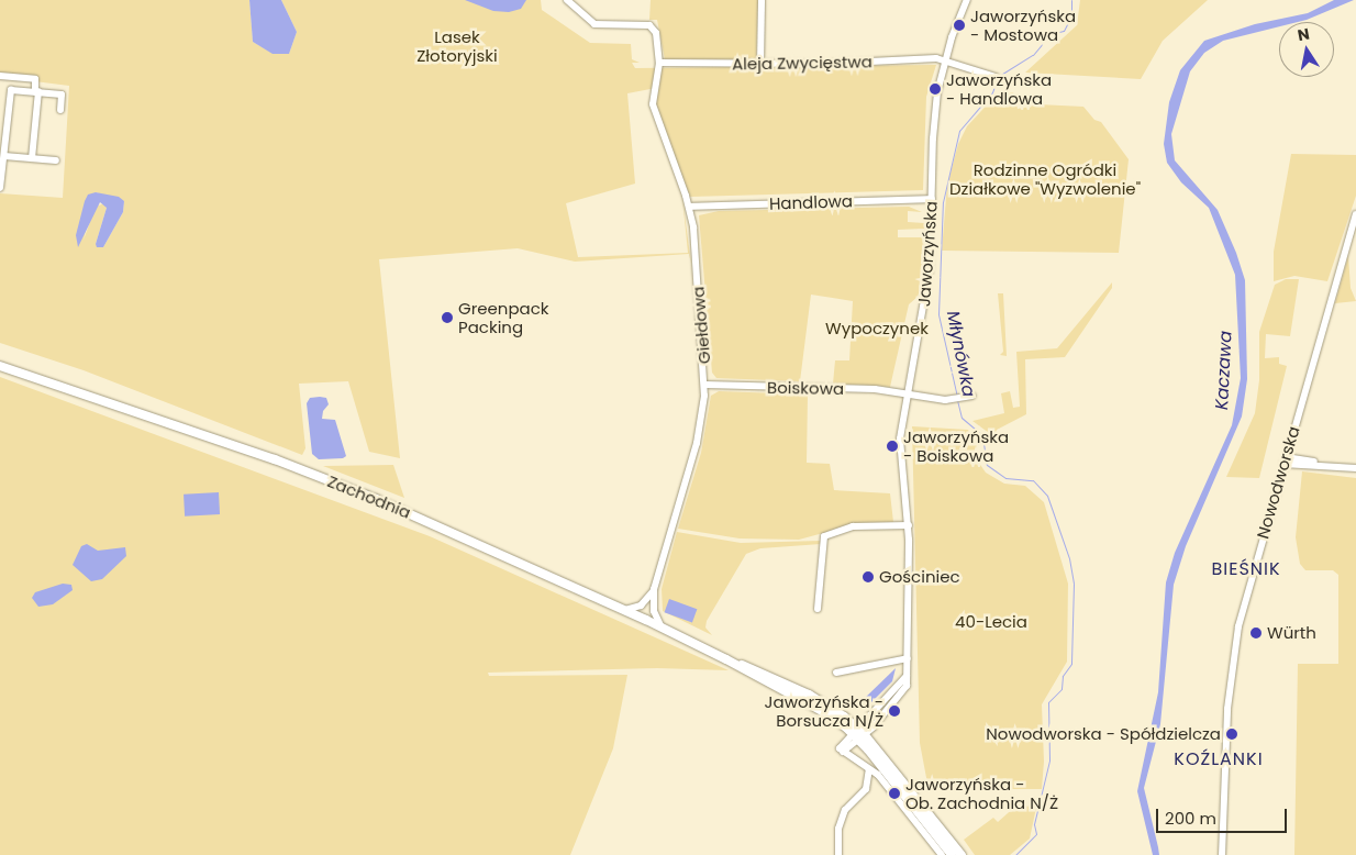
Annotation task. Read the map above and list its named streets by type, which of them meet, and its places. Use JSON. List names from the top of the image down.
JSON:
{
  "streets": {
    "main road": ["Zachodnia"],
    "street": [
      "Aleja Zwycięstwa",
      "Handlowa",
      "Jaworzyńska",
      "Giełdowa",
      "Boiskowa",
      "Nowodworska"
    ]
  },
  "crossings": [
    ["Aleja Zwycięstwa", "Jaworzyńska"],
    ["Aleja Zwycięstwa", "Giełdowa"],
    ["Handlowa", "Jaworzyńska"],
    ["Handlowa", "Giełdowa"],
    ["Jaworzyńska", "Boiskowa"],
    ["Jaworzyńska", "Zachodnia"],
    ["Giełdowa", "Boiskowa"],
    ["Giełdowa", "Zachodnia"]
  ],
  "districts": ["BIEŚNIK", "KOŹLANKI"],
  "water": ["Młynówka", "Kaczawa"],
  "parks": [
    "Lasek Złotoryjski",
    "Rodzinne Ogródki Działkowe \"Wyzwolenie\"",
    "Wypoczynek",
    "40-Lecia"
  ],
  "places": [
    "Jaworzyńska - Mostowa",
    "Jaworzyńska - Handlowa",
    "Greenpack Packing",
    "Jaworzyńska - Boiskowa",
    "Gościniec",
    "Würth",
    "Jaworzyńska - Borsucza N/Ż",
    "Nowodworska - Spółdzielcza",
    "Jaworzyńska - Ob. Zachodnia N/Ż"
  ],
  "scale_bar": "200 m",
  "north": "top"
}
